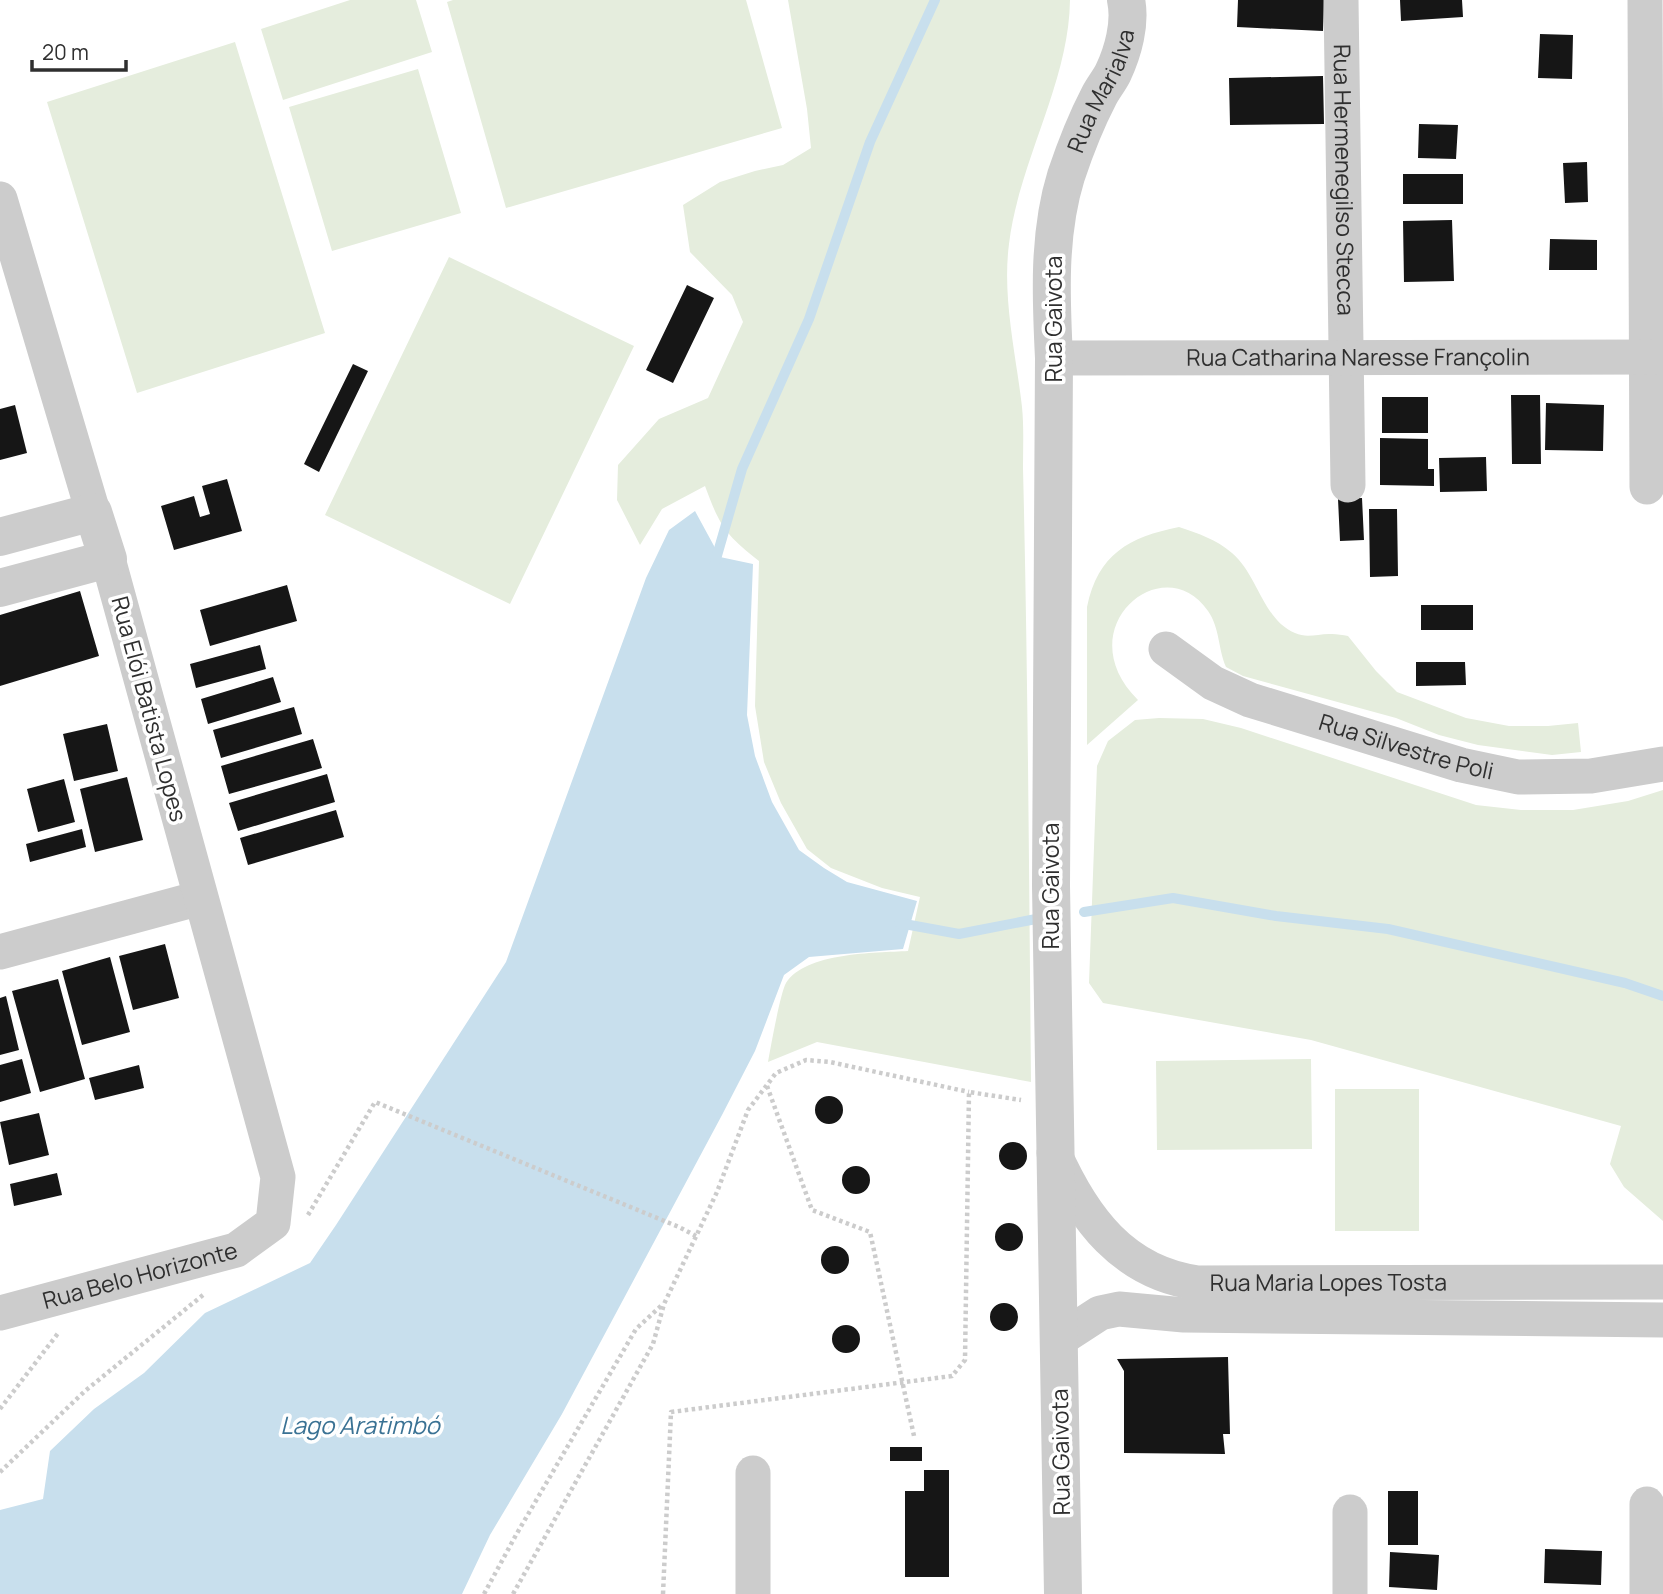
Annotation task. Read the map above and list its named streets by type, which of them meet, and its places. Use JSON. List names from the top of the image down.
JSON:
{
  "streets": {
    "street": [
      "Rua Marialva",
      "Rua Hermenegilso Stecca",
      "Rua Gaivota",
      "Rua Catharina Naresse Françolin",
      "Rua Elói Batista Lopes",
      "Rua Silvestre Poli",
      "Rua Belo Horizonte",
      "Rua Maria Lopes Tosta"
    ]
  },
  "crossings": [
    ["Rua Marialva", "Rua Gaivota"],
    ["Rua Hermenegilso Stecca", "Rua Catharina Naresse Françolin"],
    ["Rua Gaivota", "Rua Catharina Naresse Françolin"],
    ["Rua Gaivota", "Rua Maria Lopes Tosta"],
    ["Rua Elói Batista Lopes", "Rua Belo Horizonte"]
  ],
  "water": ["Lago Aratimbó"],
  "scale_bar": "20 m"
}
